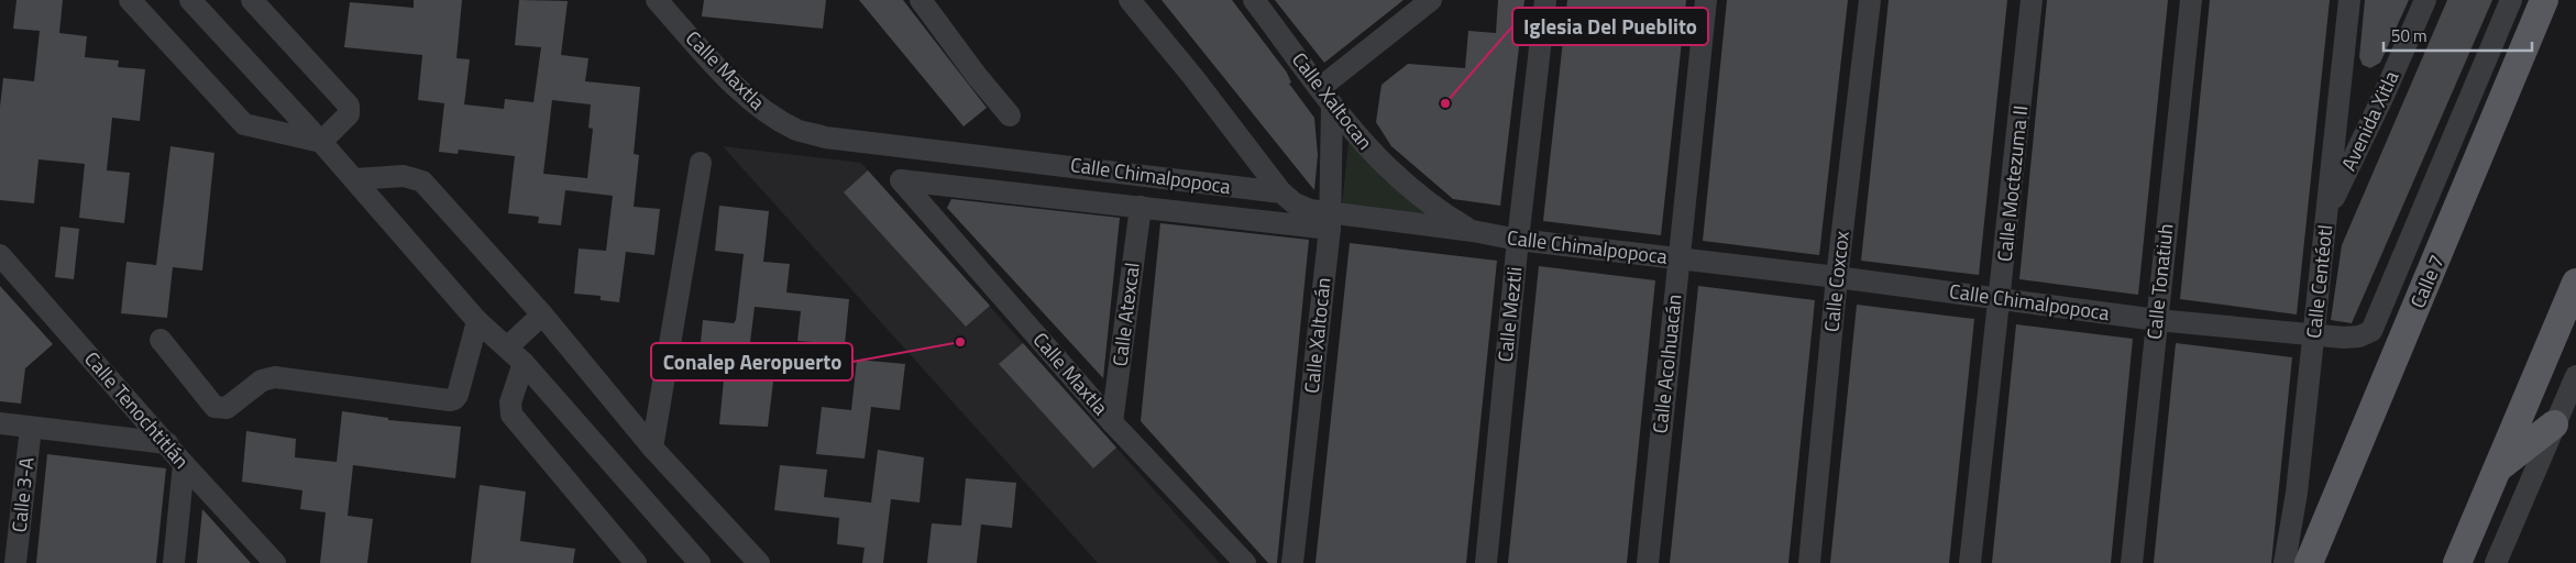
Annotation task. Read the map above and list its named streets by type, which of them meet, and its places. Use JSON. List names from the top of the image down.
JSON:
{
  "streets": {
    "main road": ["Calle 7"],
    "street": [
      "Calle Maxtla",
      "Calle Xaltocan",
      "Avenida Xitla",
      "Calle Chimalpopoca",
      "Calle Moctezuma II",
      "Calle Coxcox",
      "Calle Tonatiuh",
      "Calle Centéotl",
      "Calle Atexcal",
      "Calle Meztli",
      "Calle Xaltocán",
      "Calle Acolhuacán",
      "Calle Tenochtitlán",
      "Calle 3-A"
    ]
  },
  "crossings": [
    ["Calle Maxtla", "Calle Chimalpopoca"],
    ["Calle Maxtla", "Calle Atexcal"],
    ["Calle Xaltocan", "Calle Chimalpopoca"],
    ["Calle Xaltocan", "Calle Xaltocán"],
    ["Avenida Xitla", "Calle Centéotl"],
    ["Calle Chimalpopoca", "Calle Moctezuma II"],
    ["Calle Chimalpopoca", "Calle Coxcox"],
    ["Calle Chimalpopoca", "Calle Tonatiuh"],
    ["Calle Chimalpopoca", "Calle Centéotl"],
    ["Calle Chimalpopoca", "Calle Meztli"],
    ["Calle Chimalpopoca", "Calle Xaltocán"],
    ["Calle Chimalpopoca", "Calle Acolhuacán"]
  ],
  "places": ["Iglesia Del Pueblito", "Conalep Aeropuerto"],
  "scale_bar": "50 m"
}
